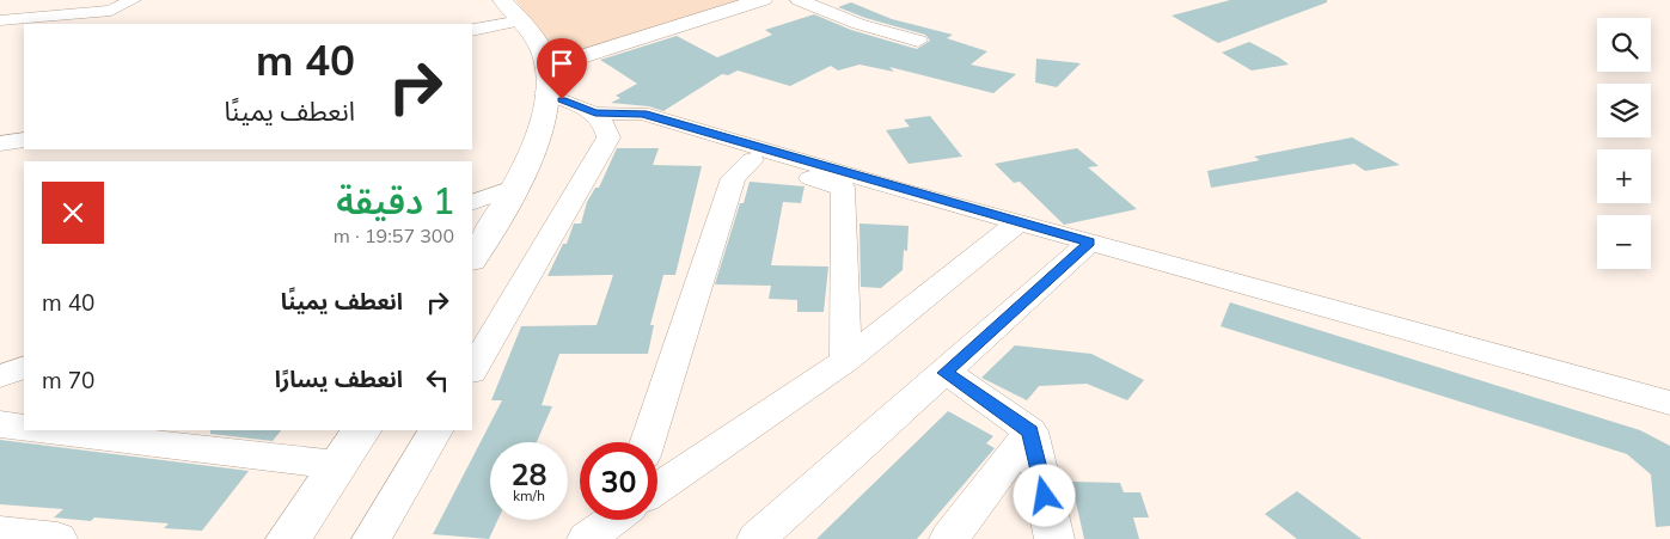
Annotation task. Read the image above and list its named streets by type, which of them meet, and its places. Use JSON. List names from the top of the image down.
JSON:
{
  "page": {
    "map_buttons": ["+", "−"],
    "turn": ["40 m", "انعطف يمينًا"],
    "heading": ["1 دقيقة", "300 m · 19:57"],
    "list": [
      {
        "name": "انعطف يمينًا",
        "value": "40 m"
      },
      {
        "name": "انعطف يسارًا",
        "value": "70 m"
      }
    ],
    "speed": "28 km/h",
    "limit": "30"
  }
}
